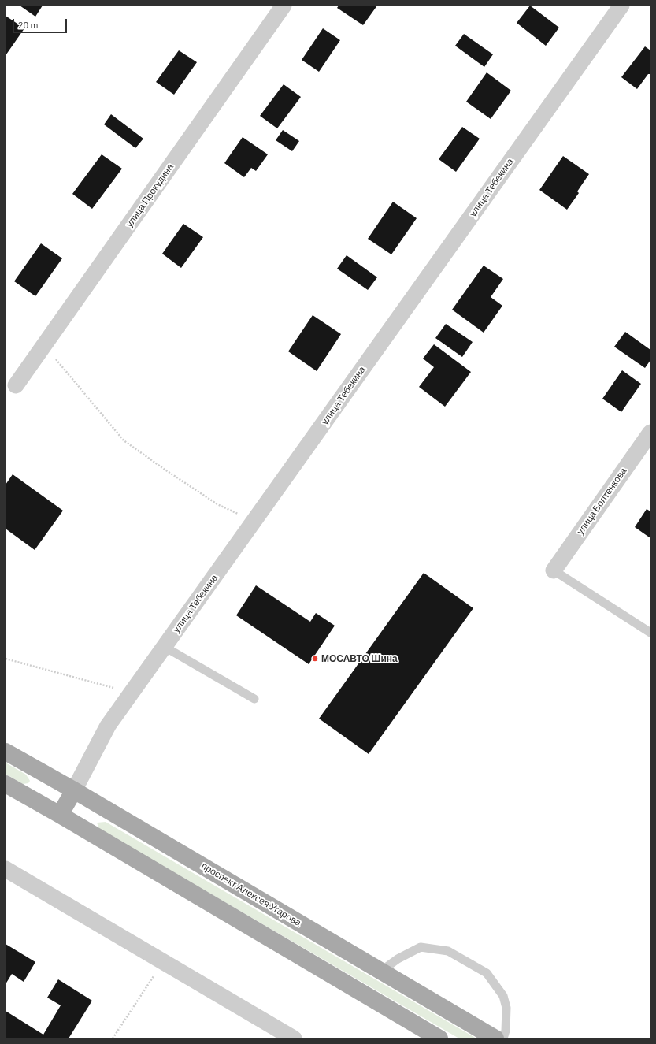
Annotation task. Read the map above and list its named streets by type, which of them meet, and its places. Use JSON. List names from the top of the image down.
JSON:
{
  "streets": {
    "main road": ["проспект Алексея Угарова"],
    "street": ["улица Тебекина", "улица Прокудина", "улица Болтенкова"]
  },
  "crossings": [
    ["улица Тебекина", "проспект Алексея Угарова"]
  ],
  "places": ["МОСАВТО Шина"],
  "scale_bar": "20 m"
}
